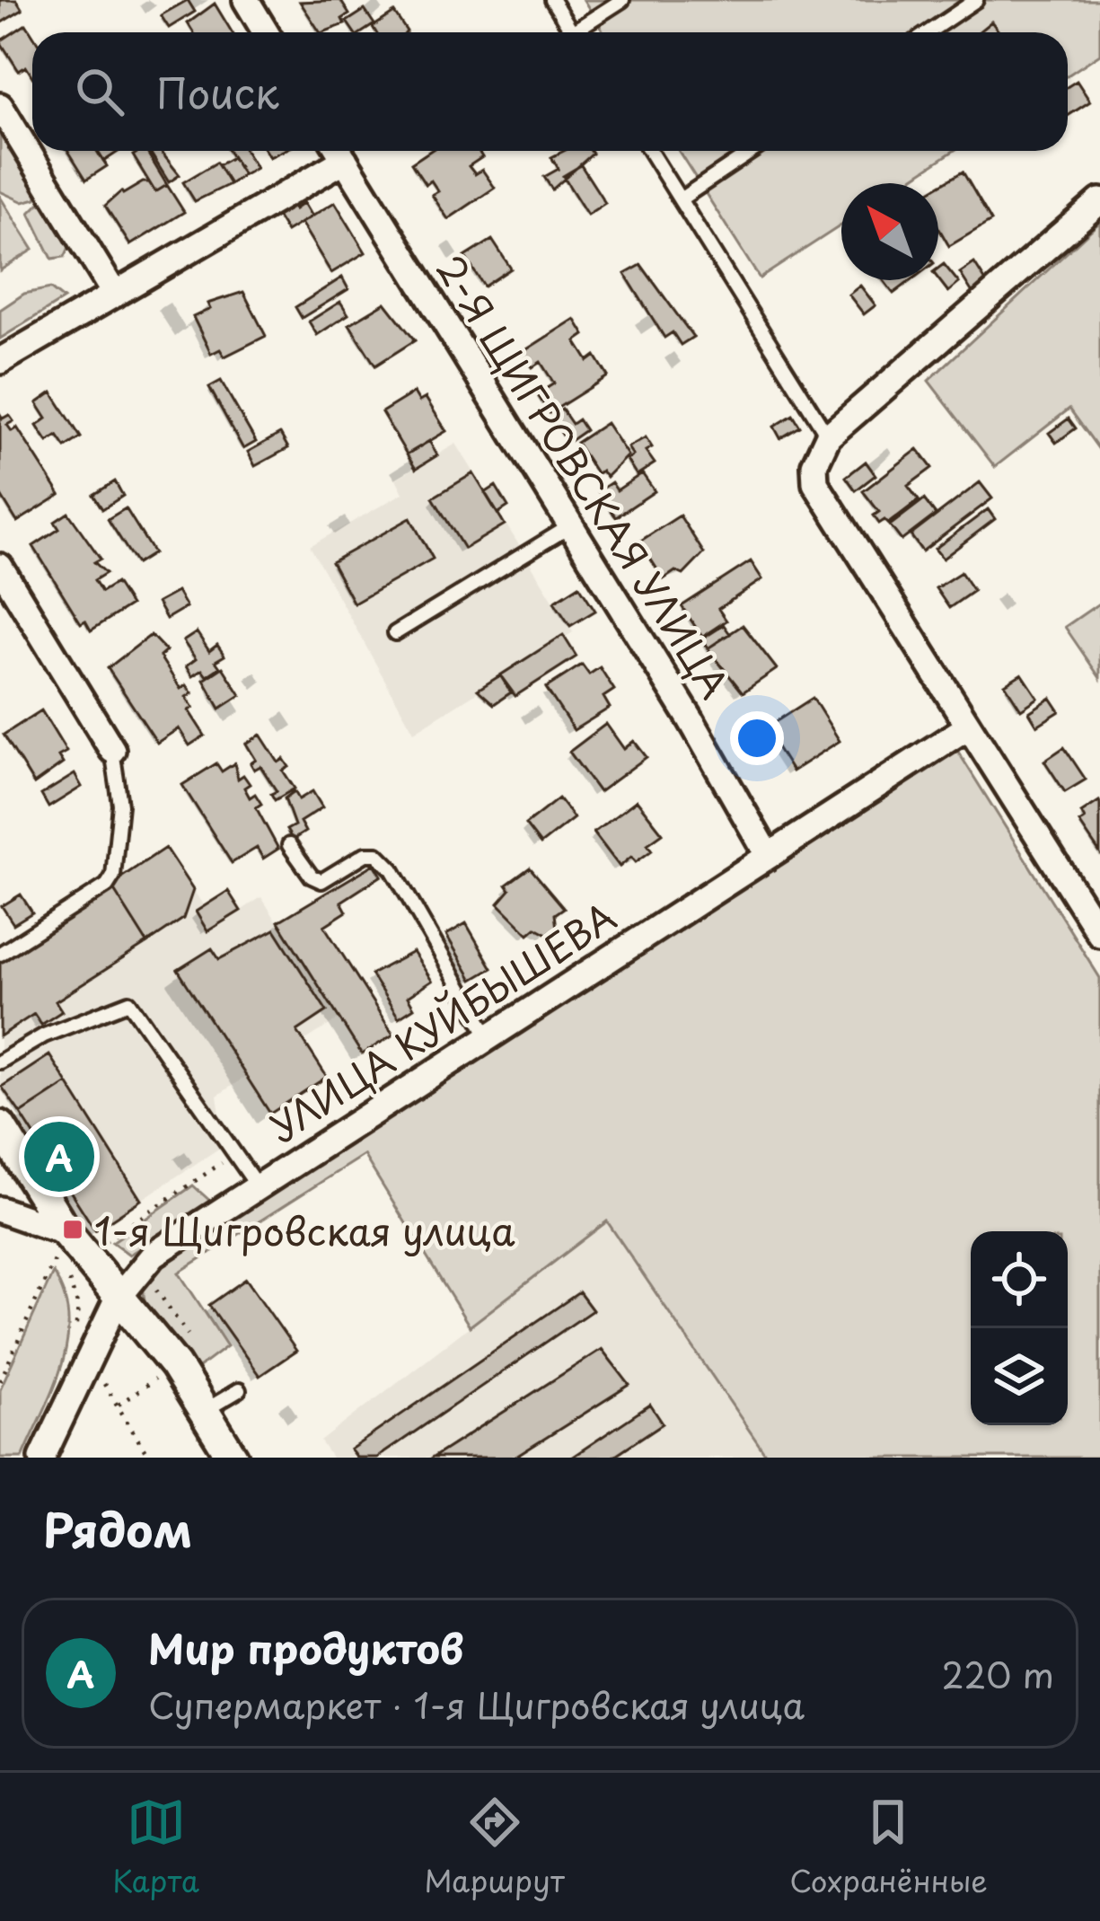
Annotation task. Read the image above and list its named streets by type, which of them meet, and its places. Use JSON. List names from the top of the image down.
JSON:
{
  "streets": {
    "street": ["2-Я ЩИГРОВСКАЯ УЛИЦА", "УЛИЦА КУЙБЫШЕВА"]
  },
  "crossings": [
    ["2-Я ЩИГРОВСКАЯ УЛИЦА", "УЛИЦА КУЙБЫШЕВА"]
  ],
  "places": {
    "transit": ["1-я Щигровская улица"]
  },
  "north": "top left",
  "page": {
    "search": "Поиск",
    "pins": "A",
    "heading": "Рядом",
    "list": [
      {
        "mark": "A",
        "name": "Мир продуктов",
        "note": "Супермаркет · 1-я Щигровская улица",
        "value": "220 m"
      }
    ],
    "nav": ["Карта", "Маршрут", "Сохранённые"]
  }
}
